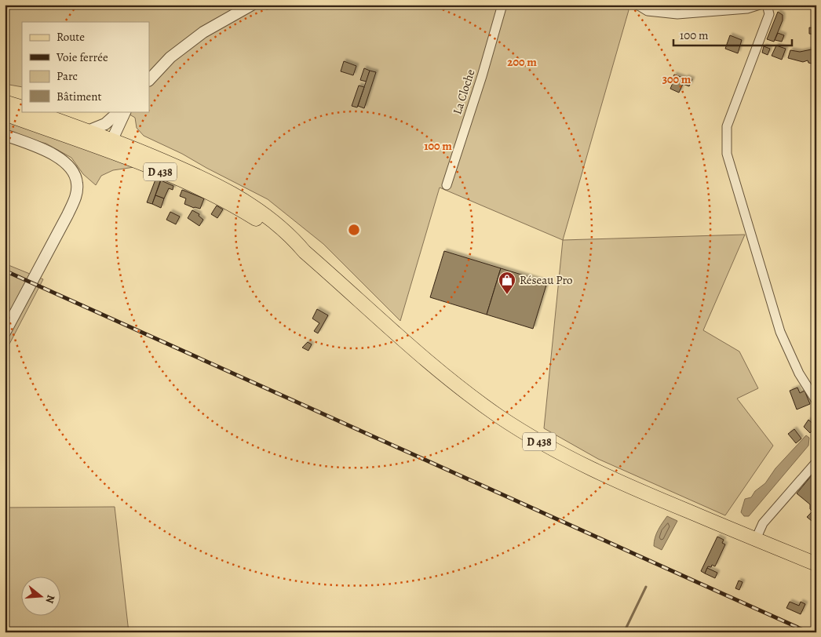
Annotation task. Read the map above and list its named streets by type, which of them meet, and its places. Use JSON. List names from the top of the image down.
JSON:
{
  "streets": {
    "main road": ["D 438"],
    "street": ["La Cloche"]
  },
  "places": {
    "shop": ["Réseau Pro"]
  },
  "legend": [
    "Route",
    "Voie ferrée",
    "Parc",
    "Bâtiment"
  ],
  "scale_bar": "100 m",
  "north": "right",
  "rings": ["200 m", "300 m", "100 m"]
}
